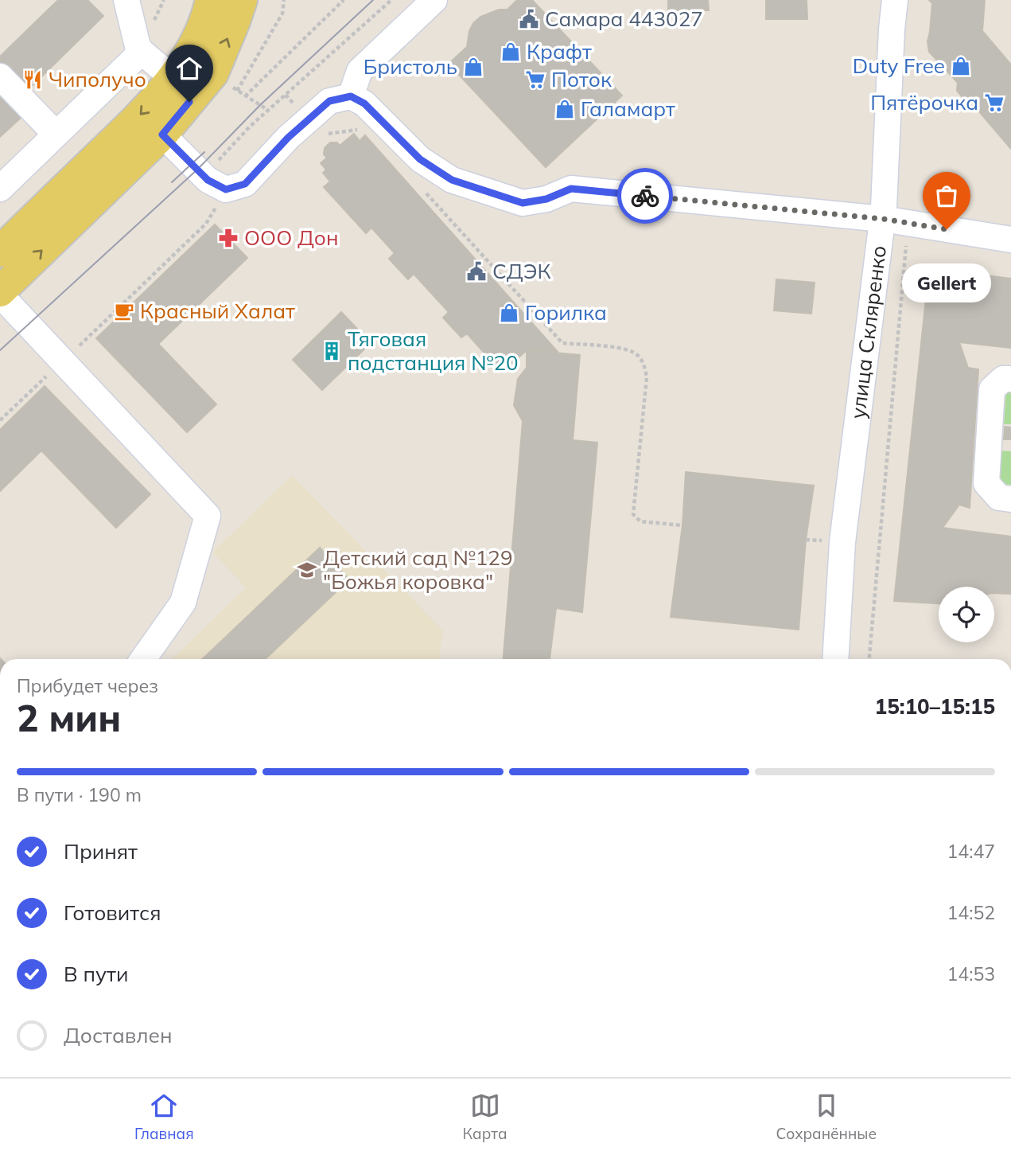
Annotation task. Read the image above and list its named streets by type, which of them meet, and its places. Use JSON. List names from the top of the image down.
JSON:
{
  "streets": {
    "street": ["улица Скляренко"]
  },
  "places": {
    "public building": ["Самара 443027", "СДЭК"],
    "shop": [
      "Крафт",
      "Duty Free",
      "Бристоль",
      "Галамарт",
      "Горилка"
    ],
    "restaurant": ["Чиполучо"],
    "supermarket": ["Поток", "Пятёрочка"],
    "other": ["Gellert"],
    "pharmacy": ["ООО Дон"],
    "cafe": ["Красный Халат"],
    "building": ["Тяговая подстанция №20"],
    "school or university": ["Детский сад №129 \"Божья коровка\""]
  },
  "page": {
    "bubble": "Gellert",
    "heading": ["2 мин", "Прибудет через", "15:10–15:15"],
    "bar": "В пути · 190 m",
    "list": [
      ["Принят", "14:47"],
      ["Готовится", "14:52"],
      ["В пути", "14:53"],
      "Доставлен"
    ],
    "tabs": ["Главная", "Карта", "Сохранённые"]
  }
}
